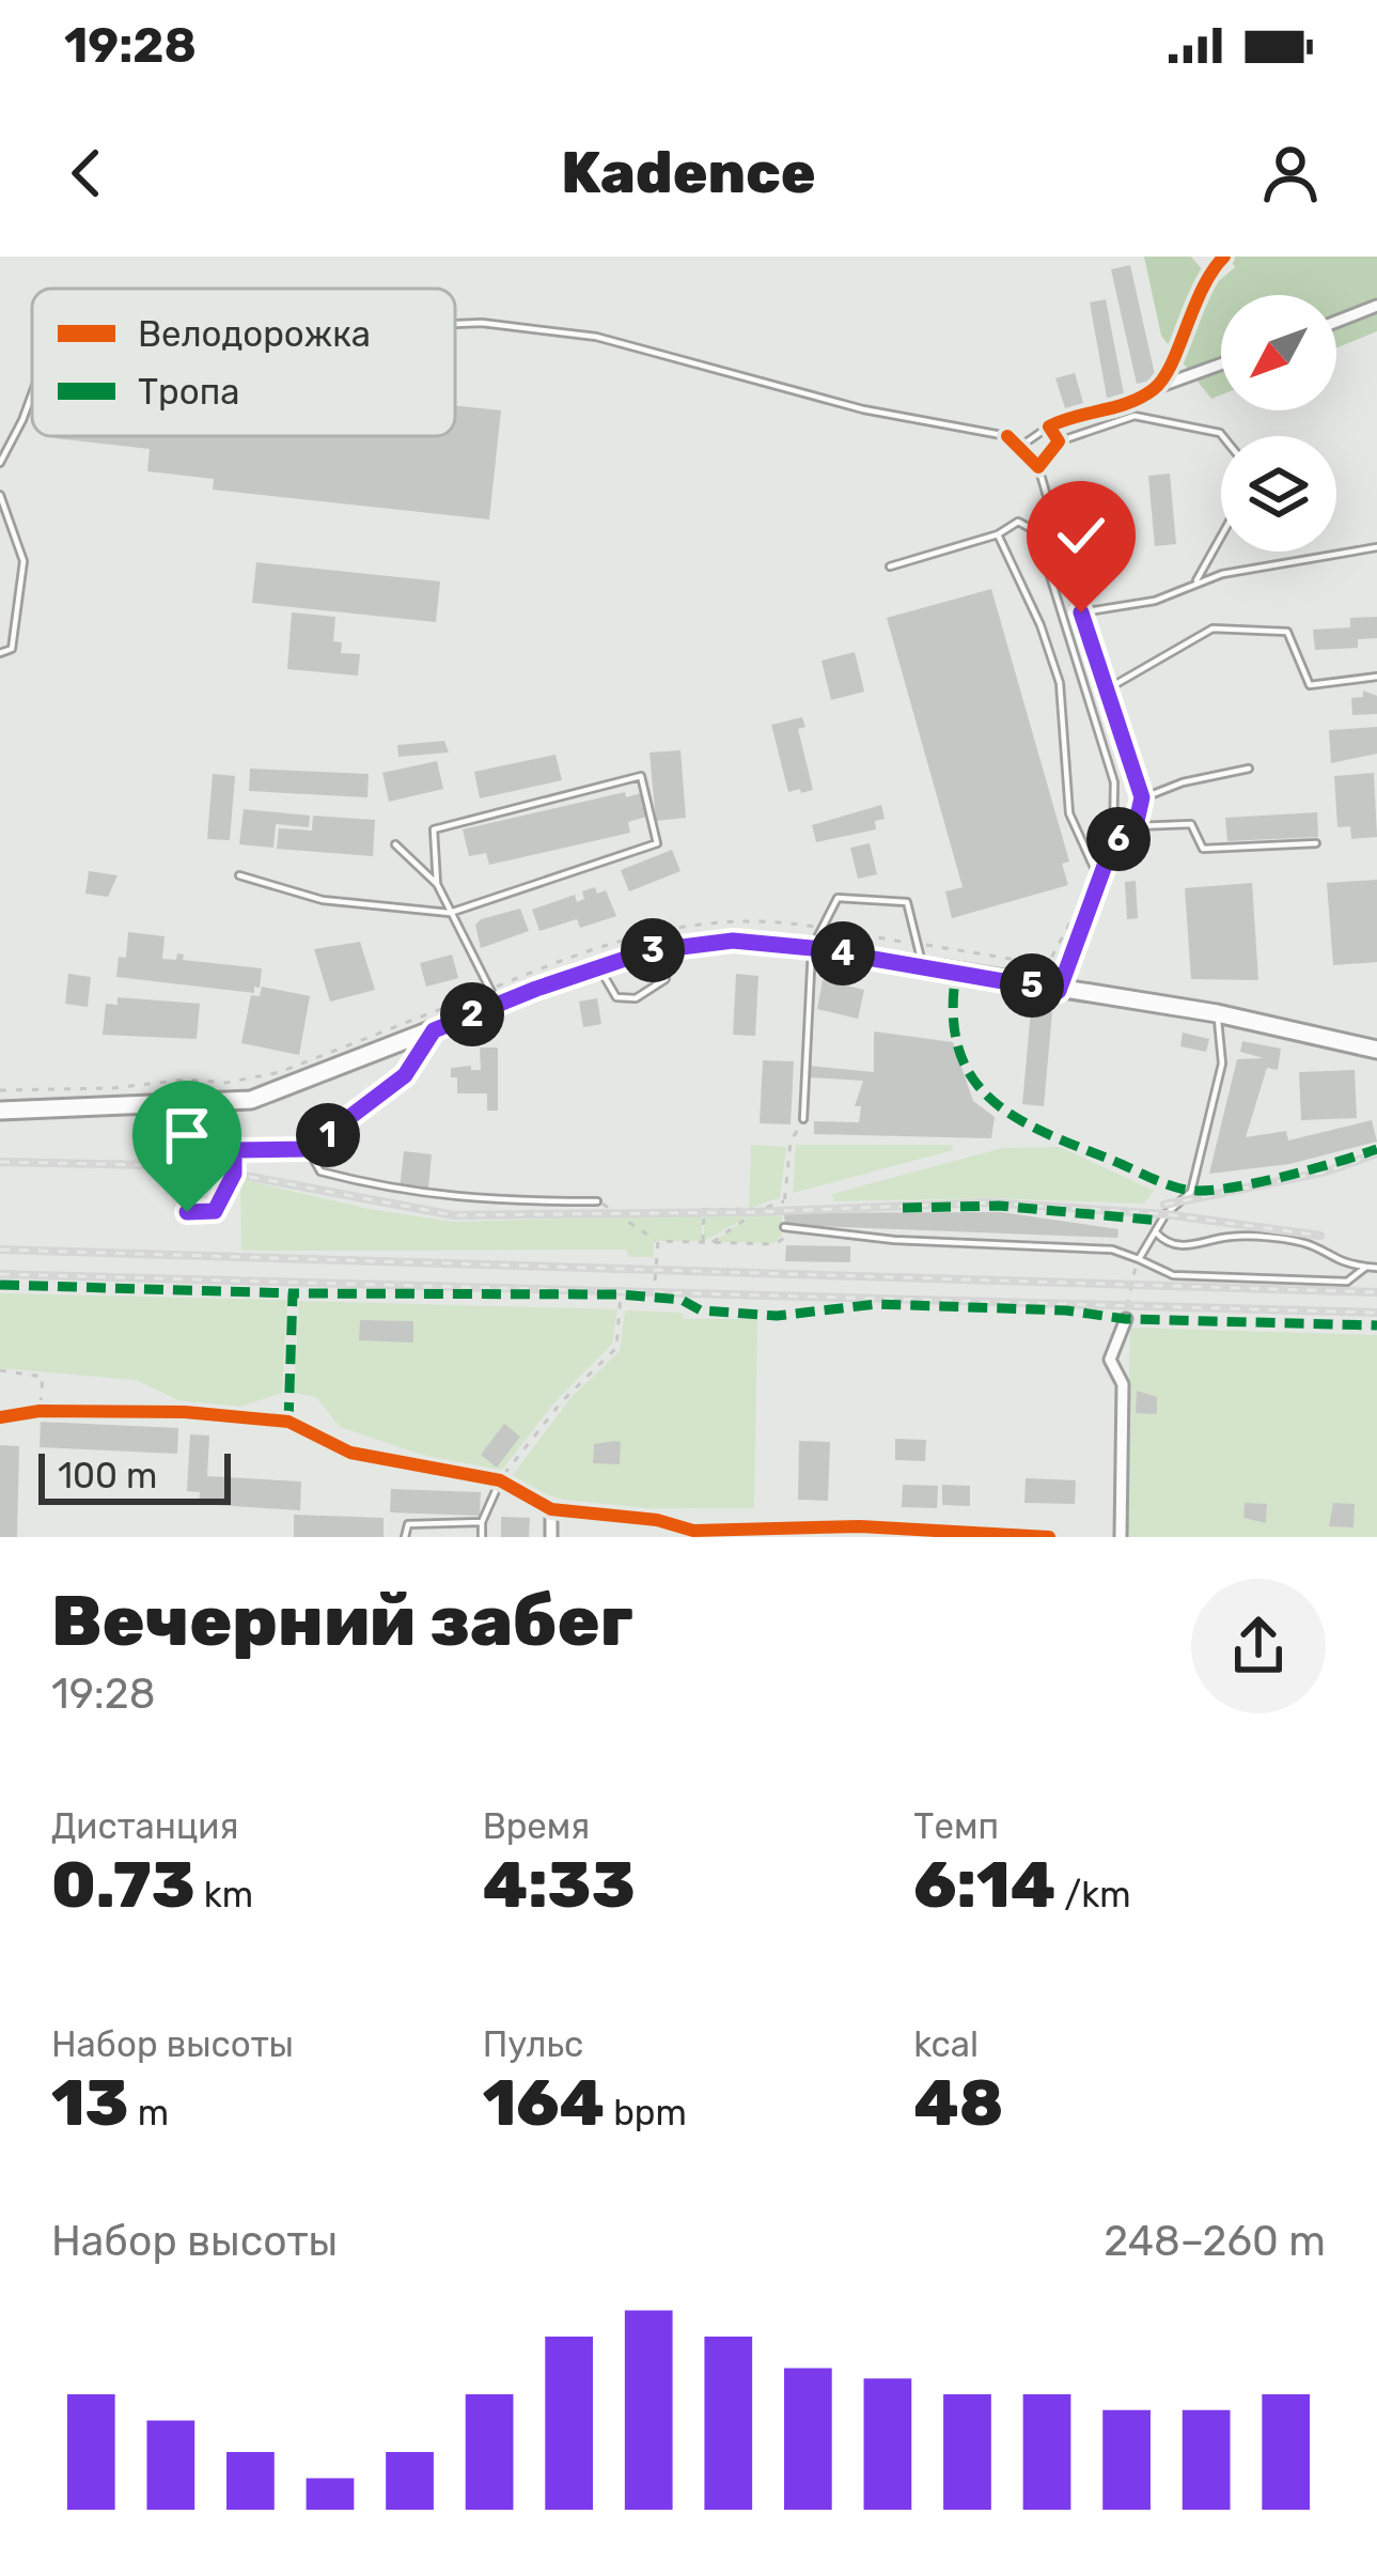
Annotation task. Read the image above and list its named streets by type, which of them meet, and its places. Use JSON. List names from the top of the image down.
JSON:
{
  "legend": ["Велодорожка", "Тропа"],
  "scale_bar": "100 m",
  "north": "bottom left",
  "page": {
    "status": "19:28",
    "header": "Kadence",
    "pins": [
      "6",
      "3",
      "4",
      "5",
      "2",
      "1"
    ],
    "scale": "100 m",
    "heading": ["Вечерний забег", "19:28"],
    "stats": [
      ["Дистанция", "0.73 km"],
      ["Время", "4:33"],
      ["Темп", "6:14 /km"],
      ["Набор высоты", "13 m"],
      ["Пульс", "164 bpm"],
      ["kcal", "48"]
    ],
    "chart": ["Набор высоты", "248–260 m"]
  }
}
